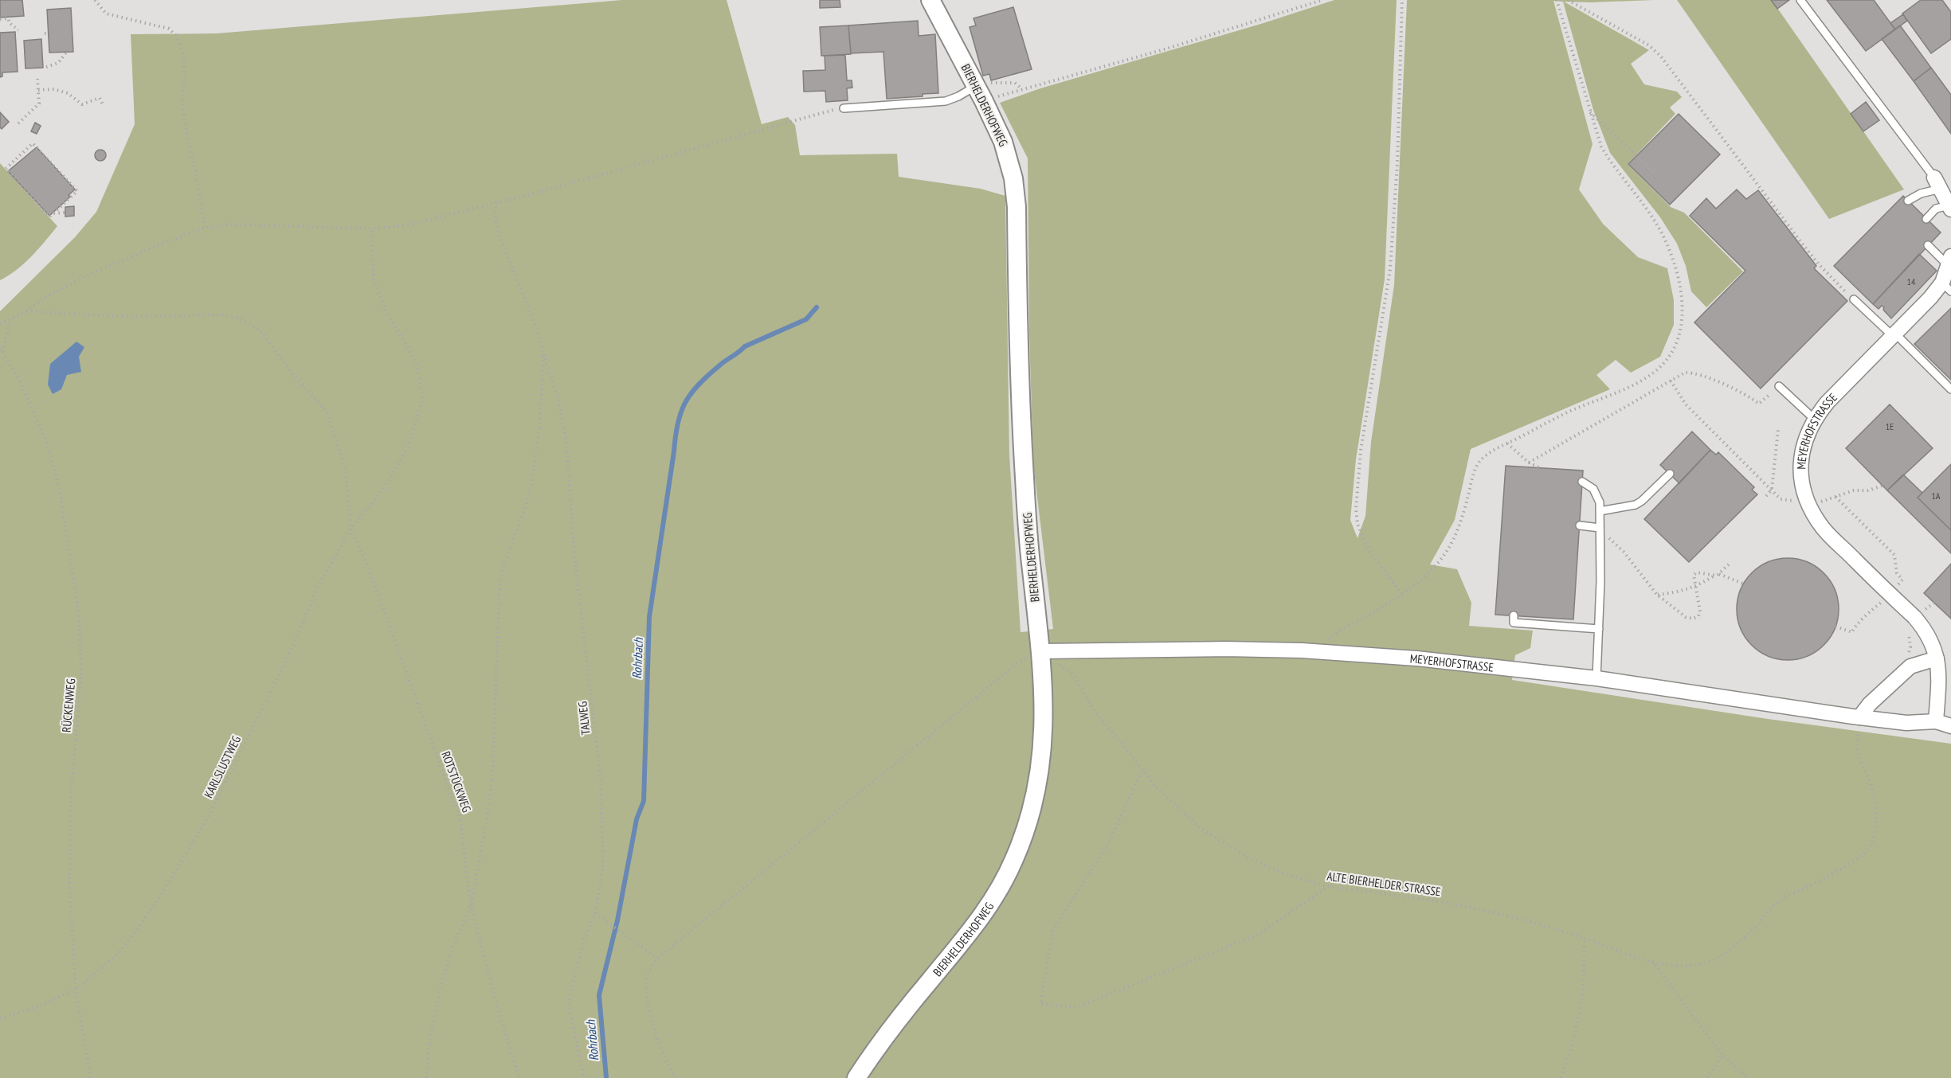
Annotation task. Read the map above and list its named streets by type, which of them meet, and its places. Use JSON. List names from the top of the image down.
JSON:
{
  "streets": {
    "street": ["BIERHELDERHOFWEG", "MEYERHOFSTRASSE"],
    "path": [
      "RÜCKENWEG",
      "TALWEG",
      "KARLSLUSTWEG",
      "ROTSTÜCKWEG",
      "ALTE BIERHELDER STRASSE"
    ]
  },
  "crossings": [
    ["BIERHELDERHOFWEG", "MEYERHOFSTRASSE"],
    ["BIERHELDERHOFWEG", "ALTE BIERHELDER STRASSE"],
    ["MEYERHOFSTRASSE", "ALTE BIERHELDER STRASSE"],
    ["RÜCKENWEG", "KARLSLUSTWEG"],
    ["KARLSLUSTWEG", "ROTSTÜCKWEG"]
  ],
  "water": ["Rohrbach"],
  "house_numbers": ["14", "1E", "1A"]
}
